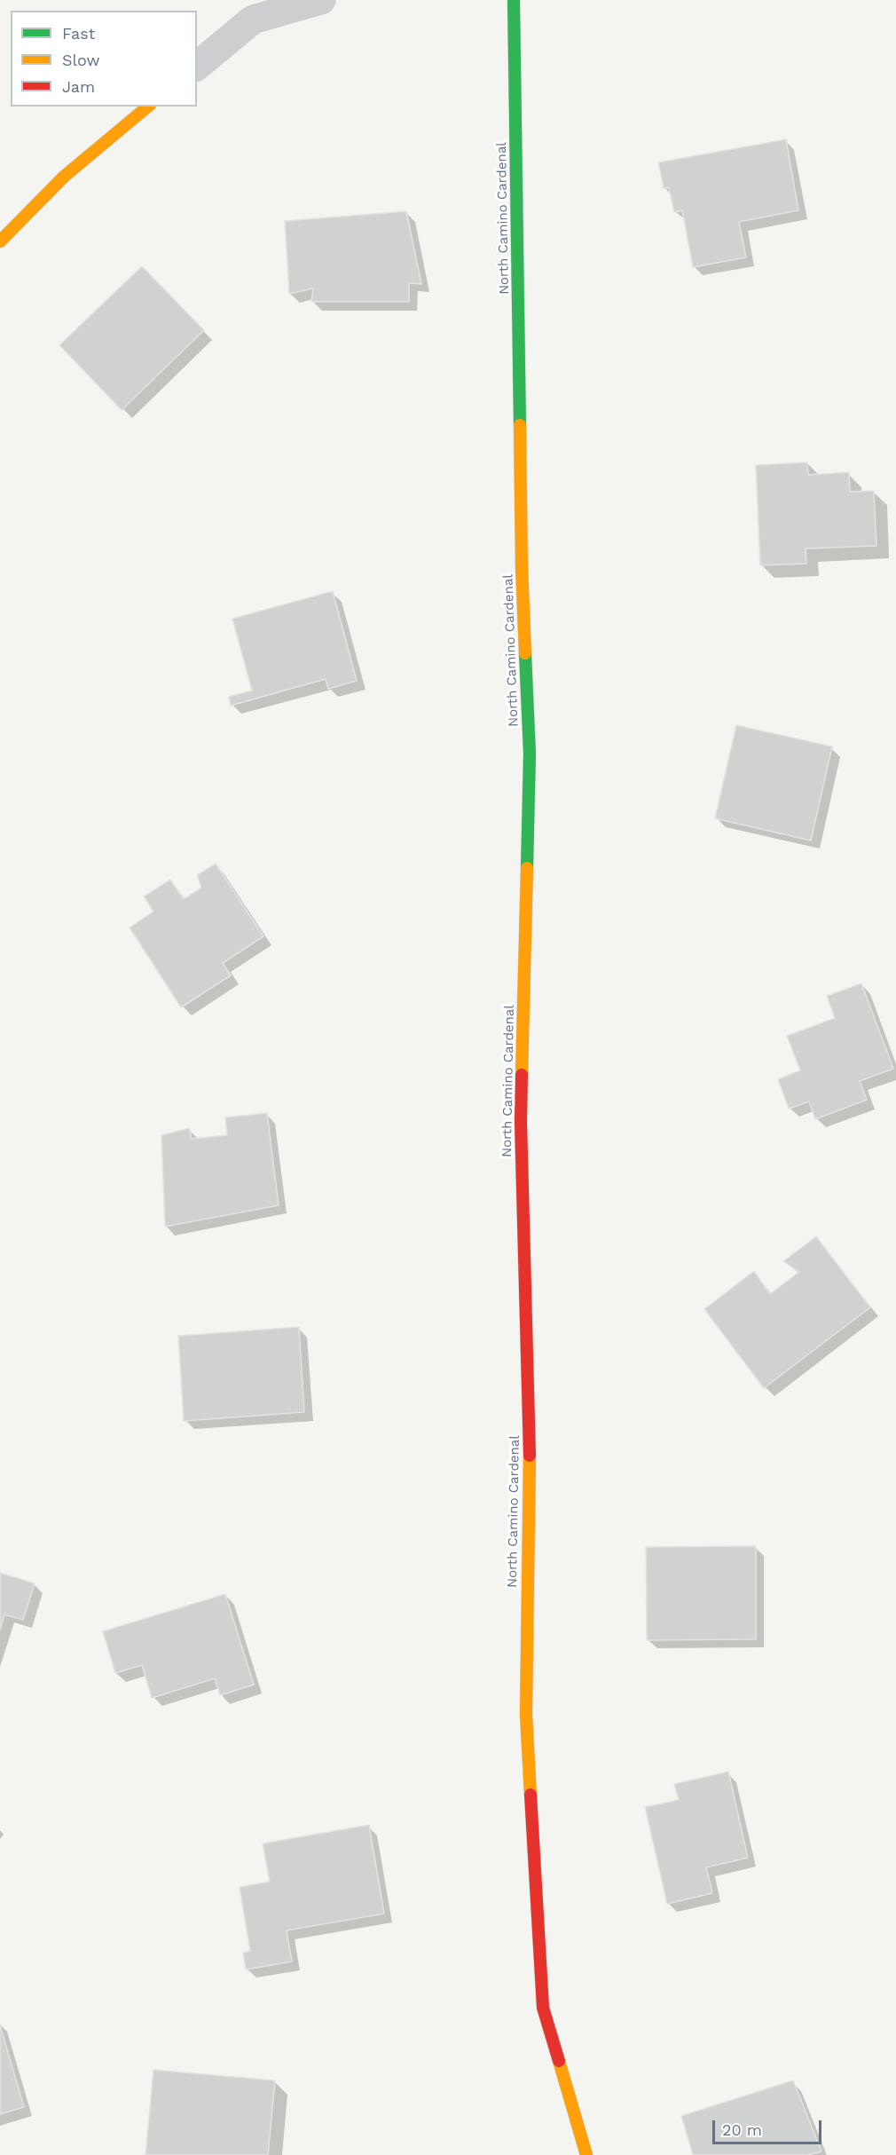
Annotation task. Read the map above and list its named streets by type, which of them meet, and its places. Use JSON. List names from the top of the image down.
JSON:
{
  "streets": {
    "street": ["North Camino Cardenal"]
  },
  "legend": ["Fast", "Slow", "Jam"],
  "scale_bar": "20 m"
}
